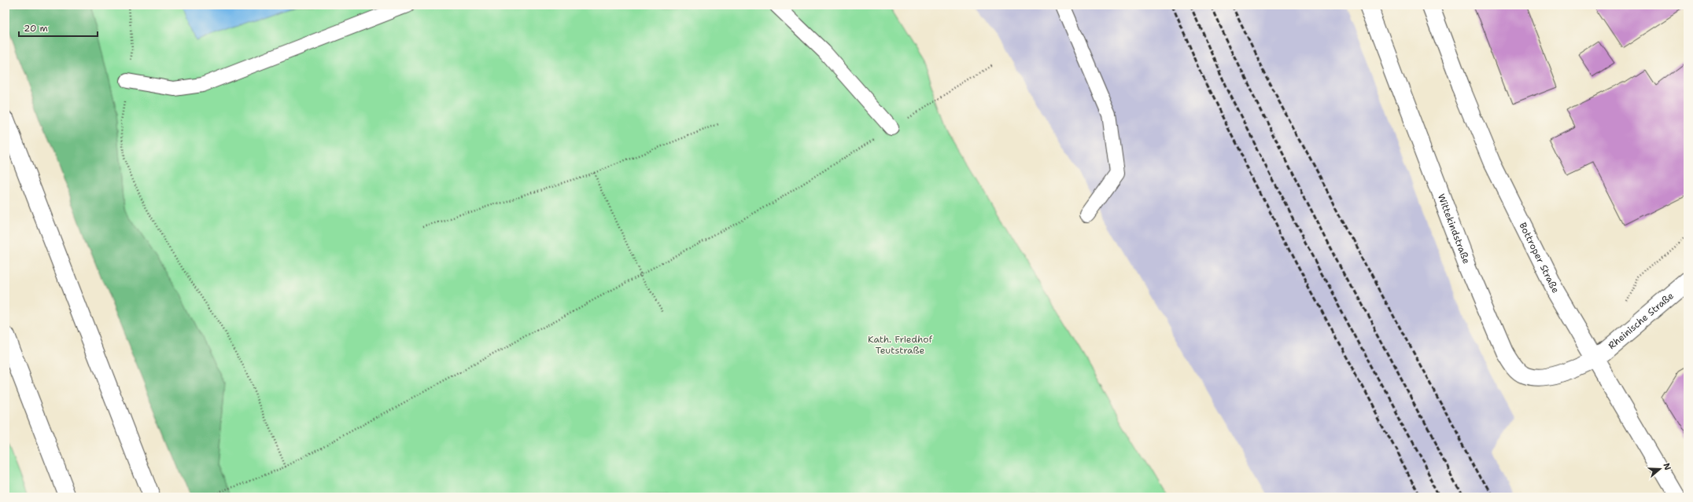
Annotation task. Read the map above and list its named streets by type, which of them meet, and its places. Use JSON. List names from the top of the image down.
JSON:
{
  "streets": {
    "main road": ["Wittekindstraße", "Bottroper Straße", "Rheinische Straße"]
  },
  "crossings": [
    ["Wittekindstraße", "Bottroper Straße"],
    ["Wittekindstraße", "Rheinische Straße"],
    ["Bottroper Straße", "Rheinische Straße"]
  ],
  "parks": ["Kath. Friedhof Teutstraße"],
  "scale_bar": "20 m",
  "north": "right"
}
